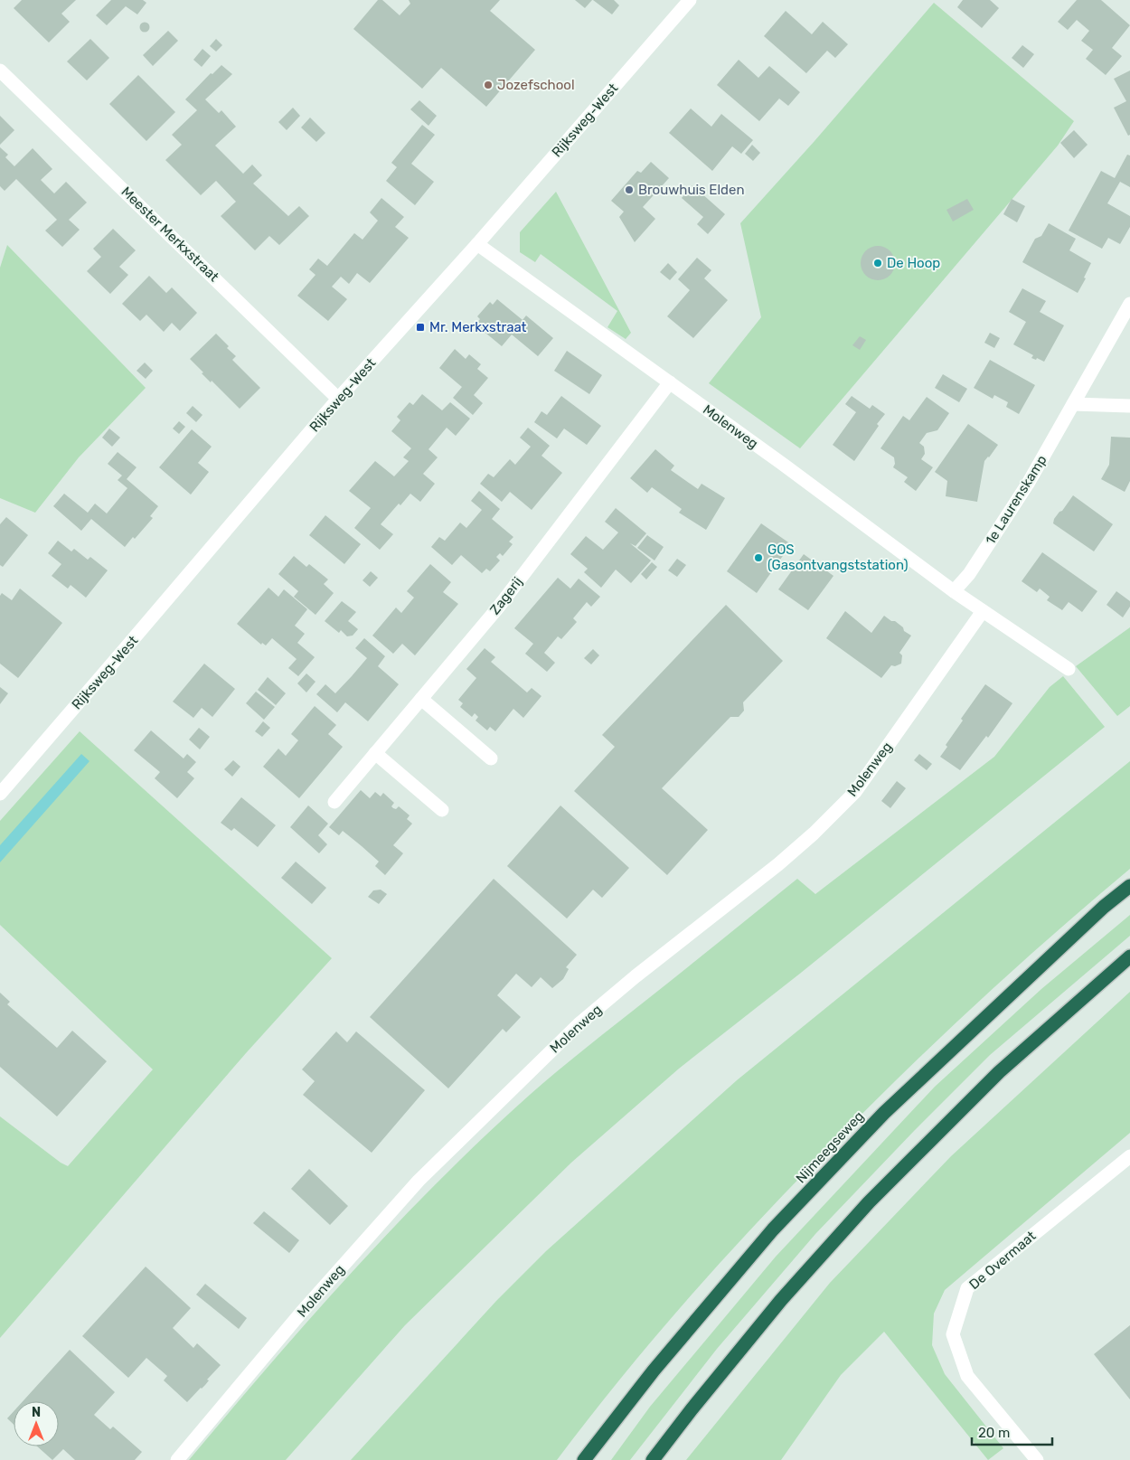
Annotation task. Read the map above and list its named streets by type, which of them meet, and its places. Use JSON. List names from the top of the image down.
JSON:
{
  "streets": {
    "highway": ["Nijmeegseweg"],
    "street": [
      "Rijksweg-West",
      "Meester Merkxstraat",
      "Molenweg",
      "1e Laurenskamp",
      "Zagerij",
      "De Overmaat"
    ]
  },
  "crossings": [
    ["Rijksweg-West", "Meester Merkxstraat"],
    ["Rijksweg-West", "Molenweg"],
    ["Molenweg", "1e Laurenskamp"],
    ["Molenweg", "Zagerij"]
  ],
  "places": {
    "other": [
      "Jozefschool",
      "Brouwhuis Elden",
      "De Hoop",
      "GOS (Gasontvangststation)"
    ],
    "transit": ["Mr. Merkxstraat"]
  },
  "scale_bar": "20 m",
  "north": "top"
}
